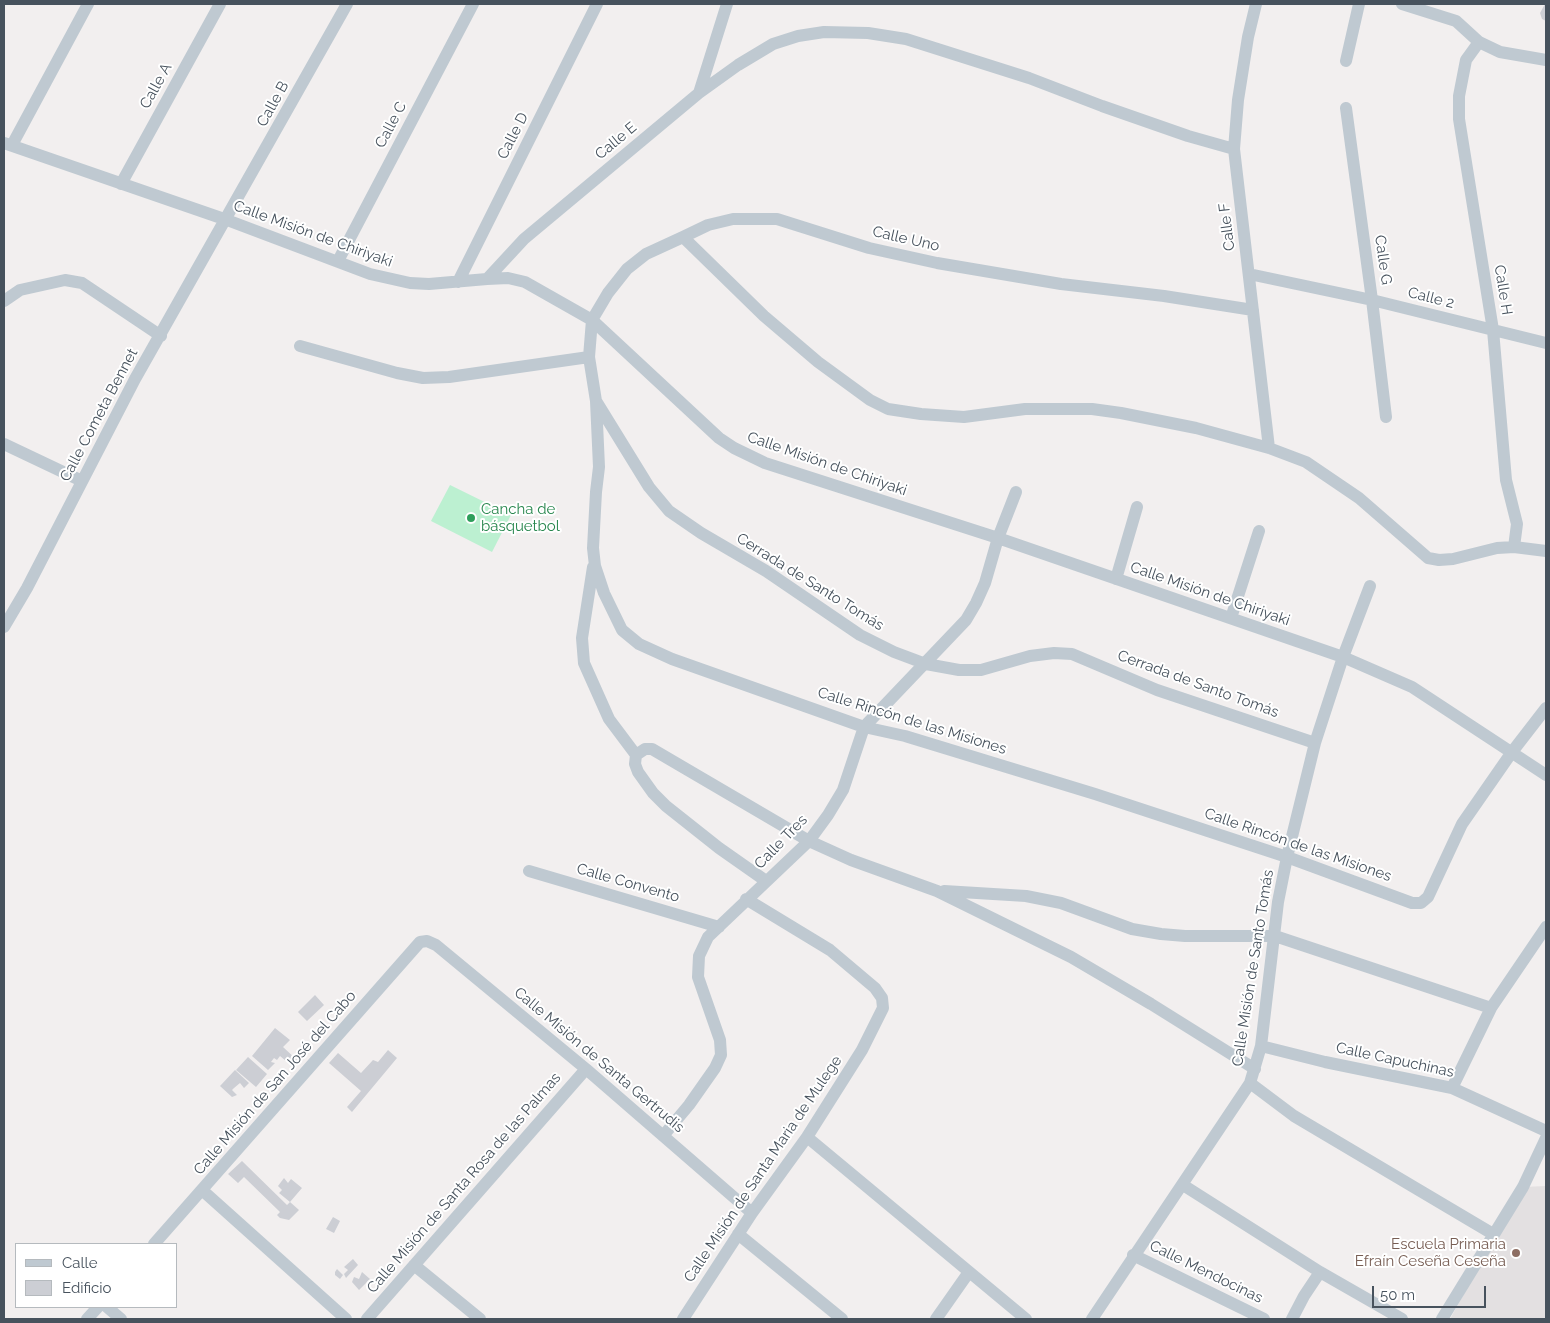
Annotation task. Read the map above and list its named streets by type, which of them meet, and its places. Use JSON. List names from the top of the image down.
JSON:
{
  "streets": {
    "street": [
      "Calle A",
      "Calle B",
      "Calle C",
      "Calle D",
      "Calle E",
      "Calle F",
      "Calle Misión de Chiriyaki",
      "Calle Uno",
      "Calle G",
      "Calle H",
      "Calle 2",
      "Calle Cometa Bennet",
      "Cerrada de Santo Tomás",
      "Calle Rincón de las Misiones",
      "Calle Tres",
      "Calle Convento",
      "Calle Misión de Santo Tomás",
      "Calle Misión de Santa Gertrudis",
      "Calle Capuchinas",
      "Calle Misión de San José del Cabo",
      "Calle Misión de Santa Maria de Mulege",
      "Calle Misión de Santa Rosa de las Palmas",
      "Calle Mendocinas"
    ]
  },
  "crossings": [
    ["Calle A", "Calle Misión de Chiriyaki"],
    ["Calle B", "Calle Misión de Chiriyaki"],
    ["Calle B", "Calle Cometa Bennet"],
    ["Calle C", "Calle Misión de Chiriyaki"],
    ["Calle D", "Calle Misión de Chiriyaki"],
    ["Calle E", "Calle F"],
    ["Calle E", "Calle Misión de Chiriyaki"],
    ["Calle F", "Calle Uno"],
    ["Calle F", "Calle 2"],
    ["Calle Misión de Chiriyaki", "Calle Uno"],
    ["Calle Misión de Chiriyaki", "Calle Cometa Bennet"],
    ["Calle Misión de Chiriyaki", "Cerrada de Santo Tomás"],
    ["Calle Misión de Chiriyaki", "Calle Rincón de las Misiones"],
    ["Calle Misión de Chiriyaki", "Calle Tres"],
    ["Calle Misión de Chiriyaki", "Calle Misión de Santo Tomás"],
    ["Calle Uno", "Cerrada de Santo Tomás"],
    ["Calle G", "Calle 2"],
    ["Calle H", "Calle 2"],
    ["Cerrada de Santo Tomás", "Calle Rincón de las Misiones"],
    ["Cerrada de Santo Tomás", "Calle Tres"],
    ["Cerrada de Santo Tomás", "Calle Misión de Santo Tomás"],
    ["Calle Rincón de las Misiones", "Calle Tres"],
    ["Calle Rincón de las Misiones", "Calle Misión de Santo Tomás"],
    ["Calle Tres", "Calle Convento"],
    ["Calle Tres", "Calle Misión de Santa Gertrudis"],
    ["Calle Tres", "Calle Misión de Santa Maria de Mulege"],
    ["Calle Misión de Santo Tomás", "Calle Capuchinas"],
    ["Calle Misión de Santo Tomás", "Calle Mendocinas"],
    ["Calle Misión de Santa Gertrudis", "Calle Misión de San José del Cabo"],
    ["Calle Misión de Santa Gertrudis", "Calle Misión de Santa Maria de Mulege"],
    ["Calle Misión de Santa Gertrudis", "Calle Misión de Santa Rosa de las Palmas"]
  ],
  "places": ["Cancha de básquetbol", "Escuela Primaria Efraín Ceseña Ceseña"],
  "legend": ["Calle", "Edificio"],
  "scale_bar": "50 m"
}
